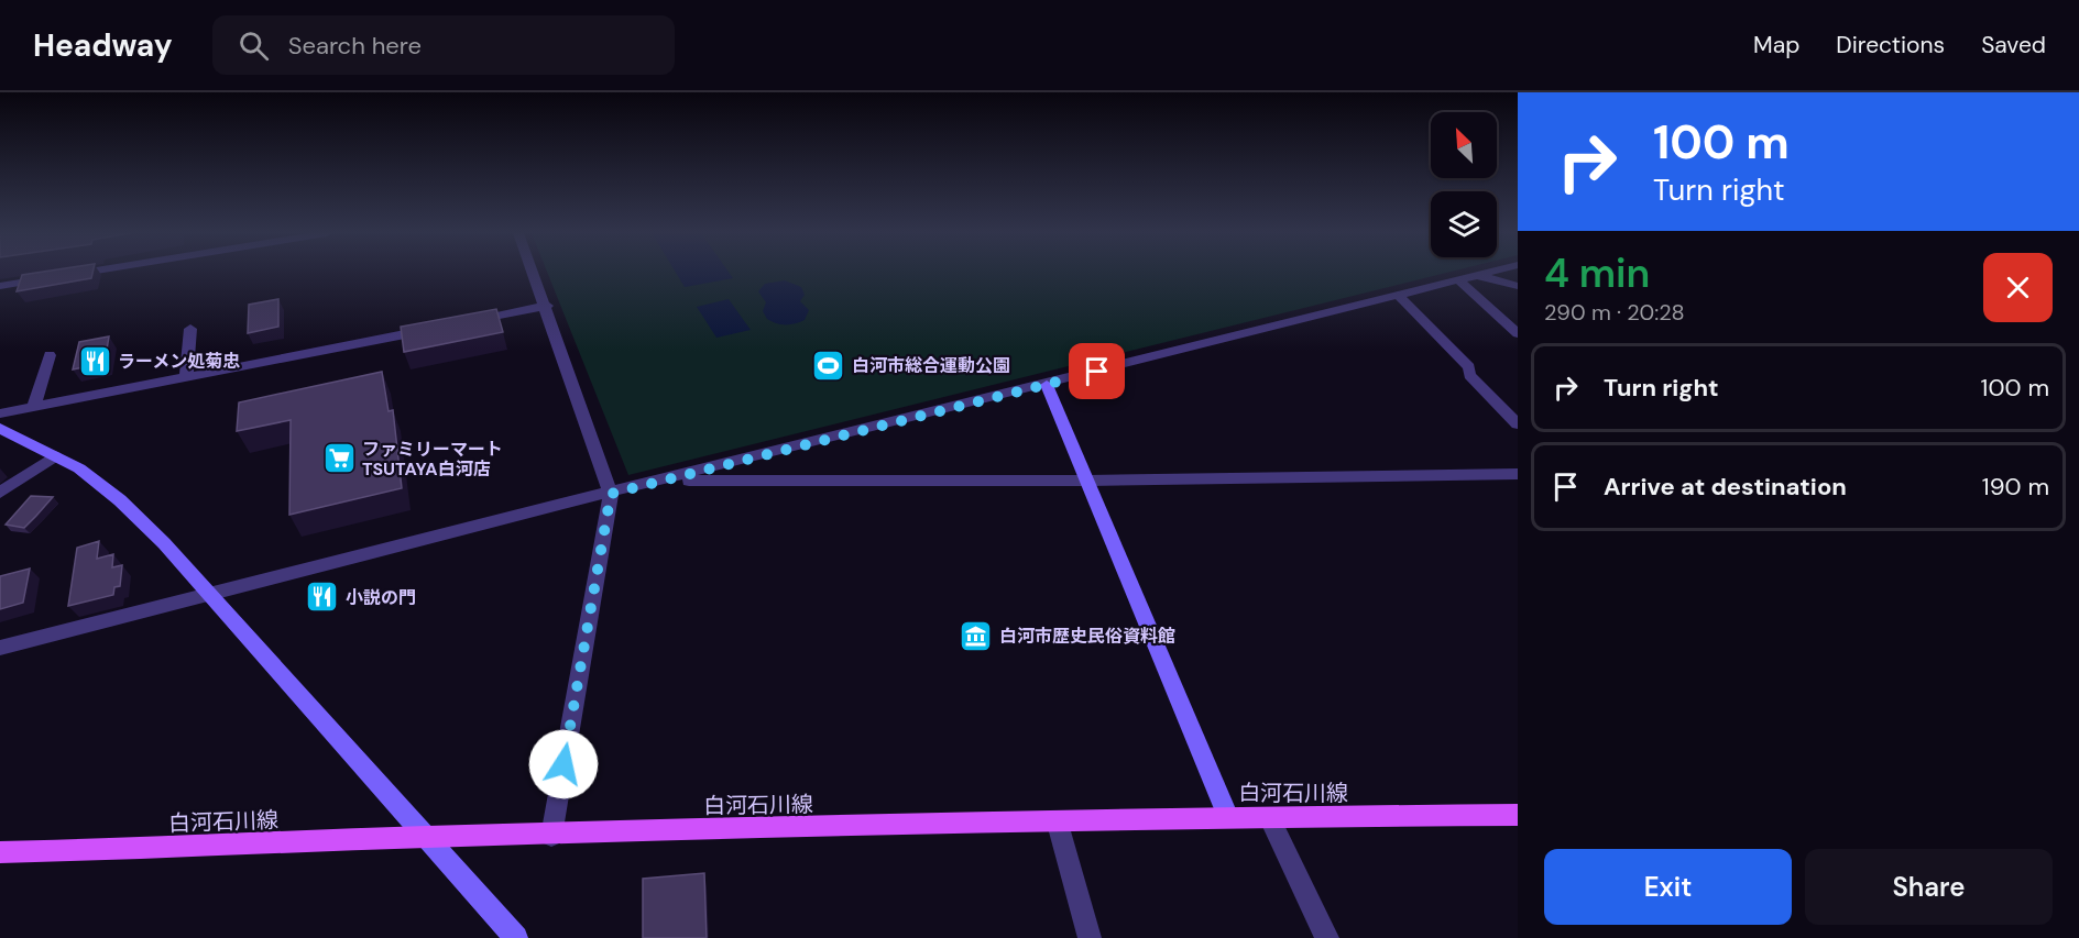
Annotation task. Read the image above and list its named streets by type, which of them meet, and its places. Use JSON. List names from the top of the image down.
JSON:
{
  "streets": {
    "main road": ["白河石川線"]
  },
  "places": {
    "restaurant": ["ラーメン処菊忠", "小説の門"],
    "sports": ["白河市総合運動公園"],
    "supermarket": ["ファミリーマート TSUTAYA白河店"],
    "museum": ["白河市歴史民俗資料館"]
  },
  "north": "top left",
  "page": {
    "header": "Headway",
    "search": "Search here",
    "nav": ["Map", "Directions", "Saved"],
    "turn": ["100 m", "Turn right"],
    "heading": ["4 min", "290 m · 20:28"],
    "list": [
      {
        "name": "Turn right",
        "value": "100 m"
      },
      {
        "name": "Arrive at destination",
        "value": "190 m"
      }
    ],
    "buttons": ["Exit", "Share"]
  }
}
